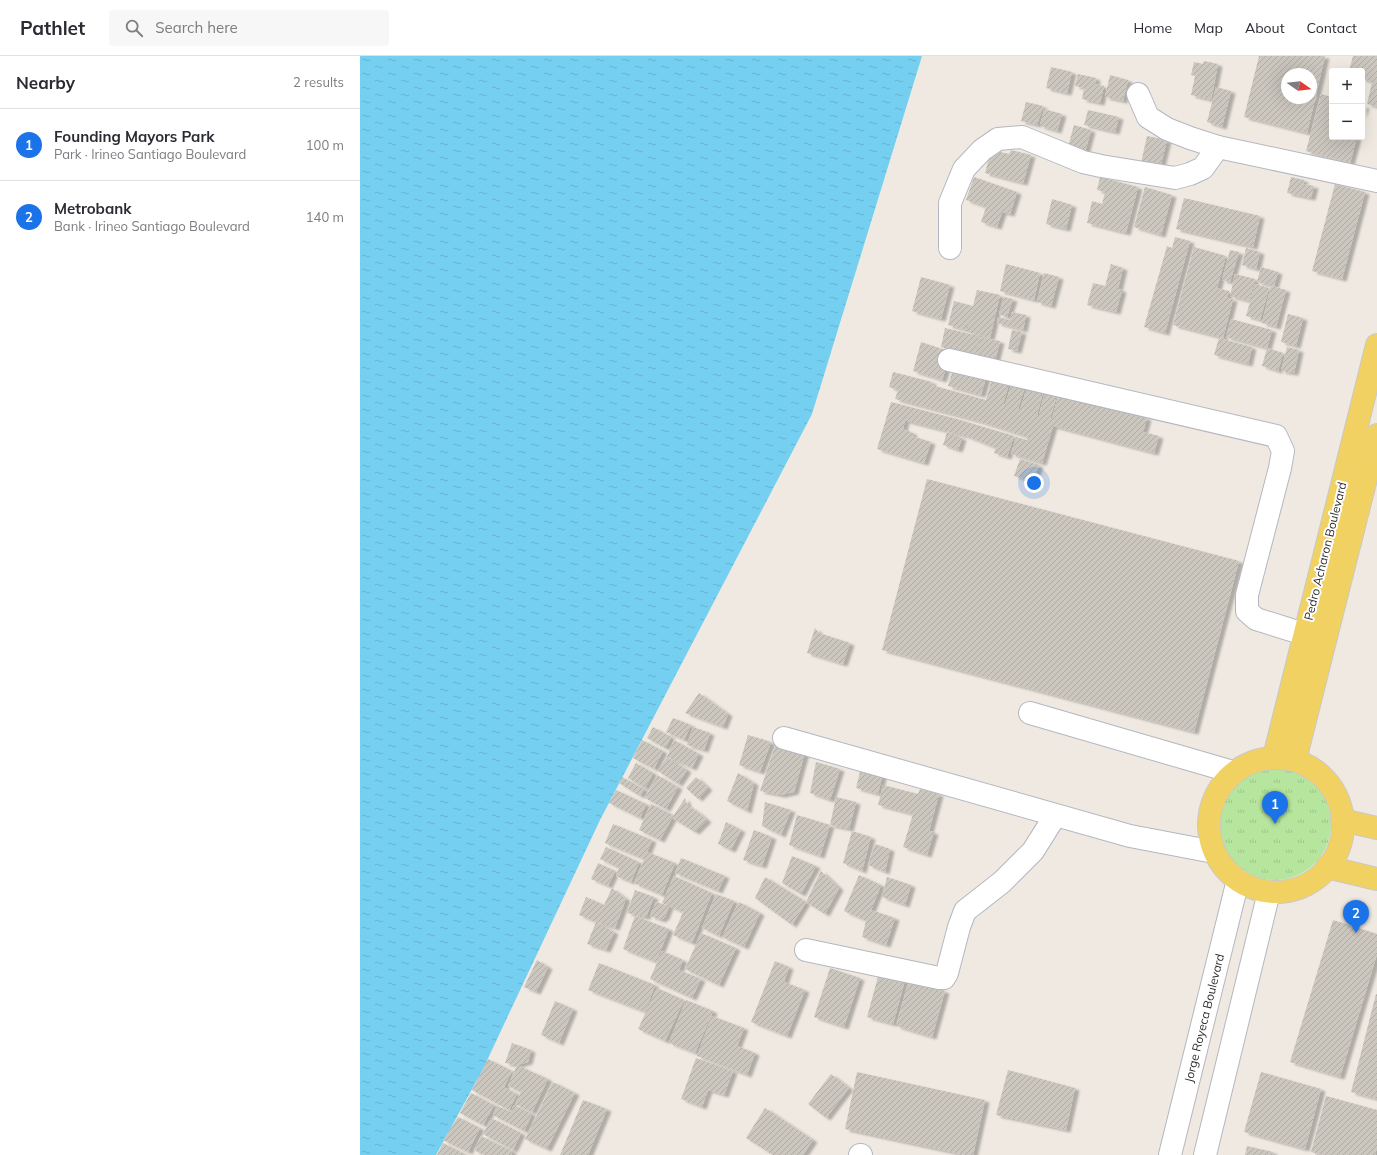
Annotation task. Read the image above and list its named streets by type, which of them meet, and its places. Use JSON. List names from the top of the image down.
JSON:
{
  "streets": {
    "main road": ["Pedro Acharon Boulevard"],
    "street": ["Jorge Royeca Boulevard"]
  },
  "crossings": [
    ["Pedro Acharon Boulevard", "Jorge Royeca Boulevard"]
  ],
  "north": "right",
  "page": {
    "header": "Pathlet",
    "search": "Search here",
    "nav": [
      "Home",
      "Map",
      "About",
      "Contact"
    ],
    "heading": ["Nearby", "2 results"],
    "map_buttons": ["+", "−"],
    "list": [
      {
        "mark": "1",
        "name": "Founding Mayors Park",
        "note": "Park · Irineo Santiago Boulevard",
        "value": "100 m"
      },
      {
        "mark": "2",
        "name": "Metrobank",
        "note": "Bank · Irineo Santiago Boulevard",
        "value": "140 m"
      }
    ],
    "pins": ["1", "2"]
  }
}
